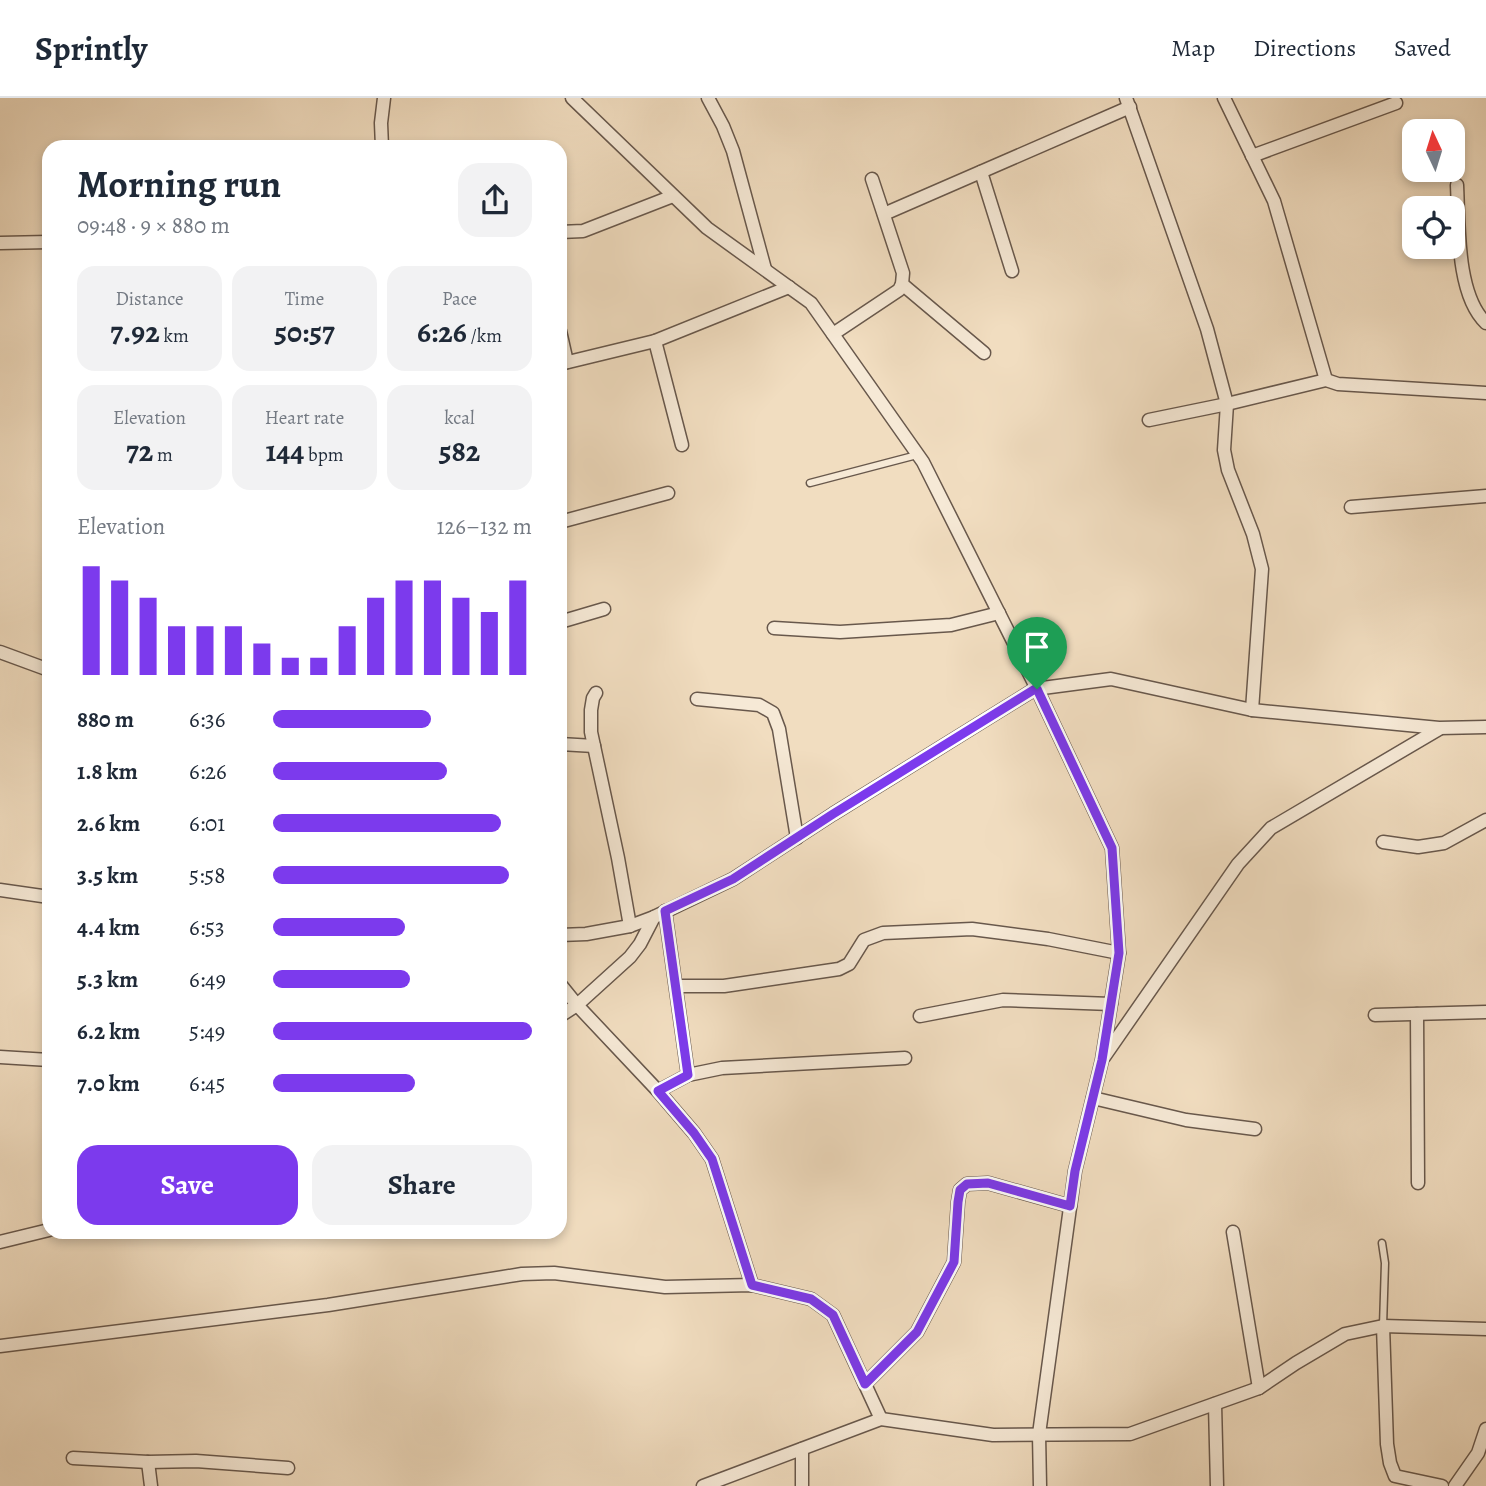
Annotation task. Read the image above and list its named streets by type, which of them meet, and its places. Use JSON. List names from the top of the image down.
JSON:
{
  "north": "top",
  "page": {
    "header": "Sprintly",
    "nav": ["Map", "Directions", "Saved"],
    "heading": ["Morning run", "09:48 · 9 × 880 m"],
    "stats": [
      ["Distance", "7.92 km"],
      ["Time", "50:57"],
      ["Pace", "6:26 /km"],
      ["Elevation", "72 m"],
      ["Heart rate", "144 bpm"],
      ["kcal", "582"]
    ],
    "chart": ["Elevation", "126–132 m"],
    "list": [
      {
        "name": "880 m",
        "note": "6:36"
      },
      {
        "name": "1.8 km",
        "note": "6:26"
      },
      {
        "name": "2.6 km",
        "note": "6:01"
      },
      {
        "name": "3.5 km",
        "note": "5:58"
      },
      {
        "name": "4.4 km",
        "note": "6:53"
      },
      {
        "name": "5.3 km",
        "note": "6:49"
      },
      {
        "name": "6.2 km",
        "note": "5:49"
      },
      {
        "name": "7.0 km",
        "note": "6:45"
      }
    ],
    "buttons": ["Save", "Share"]
  }
}
